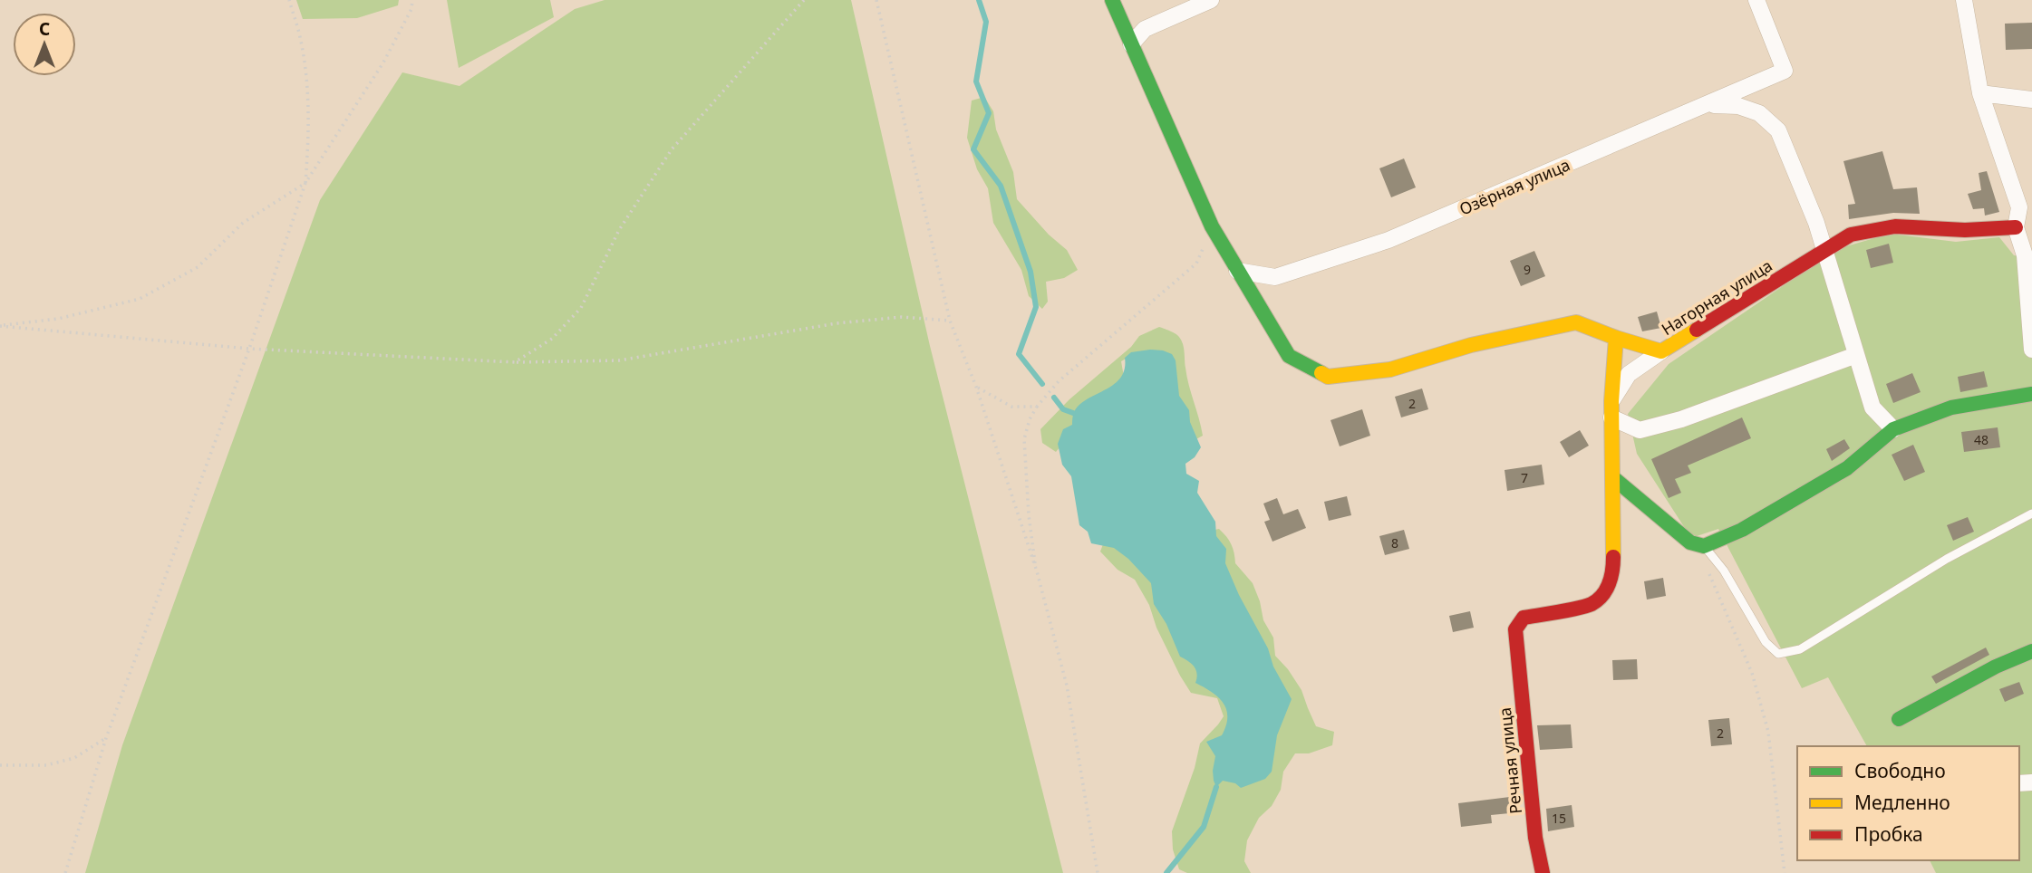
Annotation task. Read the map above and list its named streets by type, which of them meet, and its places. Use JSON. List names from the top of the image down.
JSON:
{
  "streets": {
    "street": ["Озёрная улица", "Нагорная улица", "Речная улица"]
  },
  "crossings": [
    ["Озёрная улица", "Нагорная улица"]
  ],
  "house_numbers": [
    "9",
    "2",
    "48",
    "7",
    "8",
    "2",
    "15"
  ],
  "legend": ["Свободно", "Медленно", "Пробка"],
  "north": "top"
}
